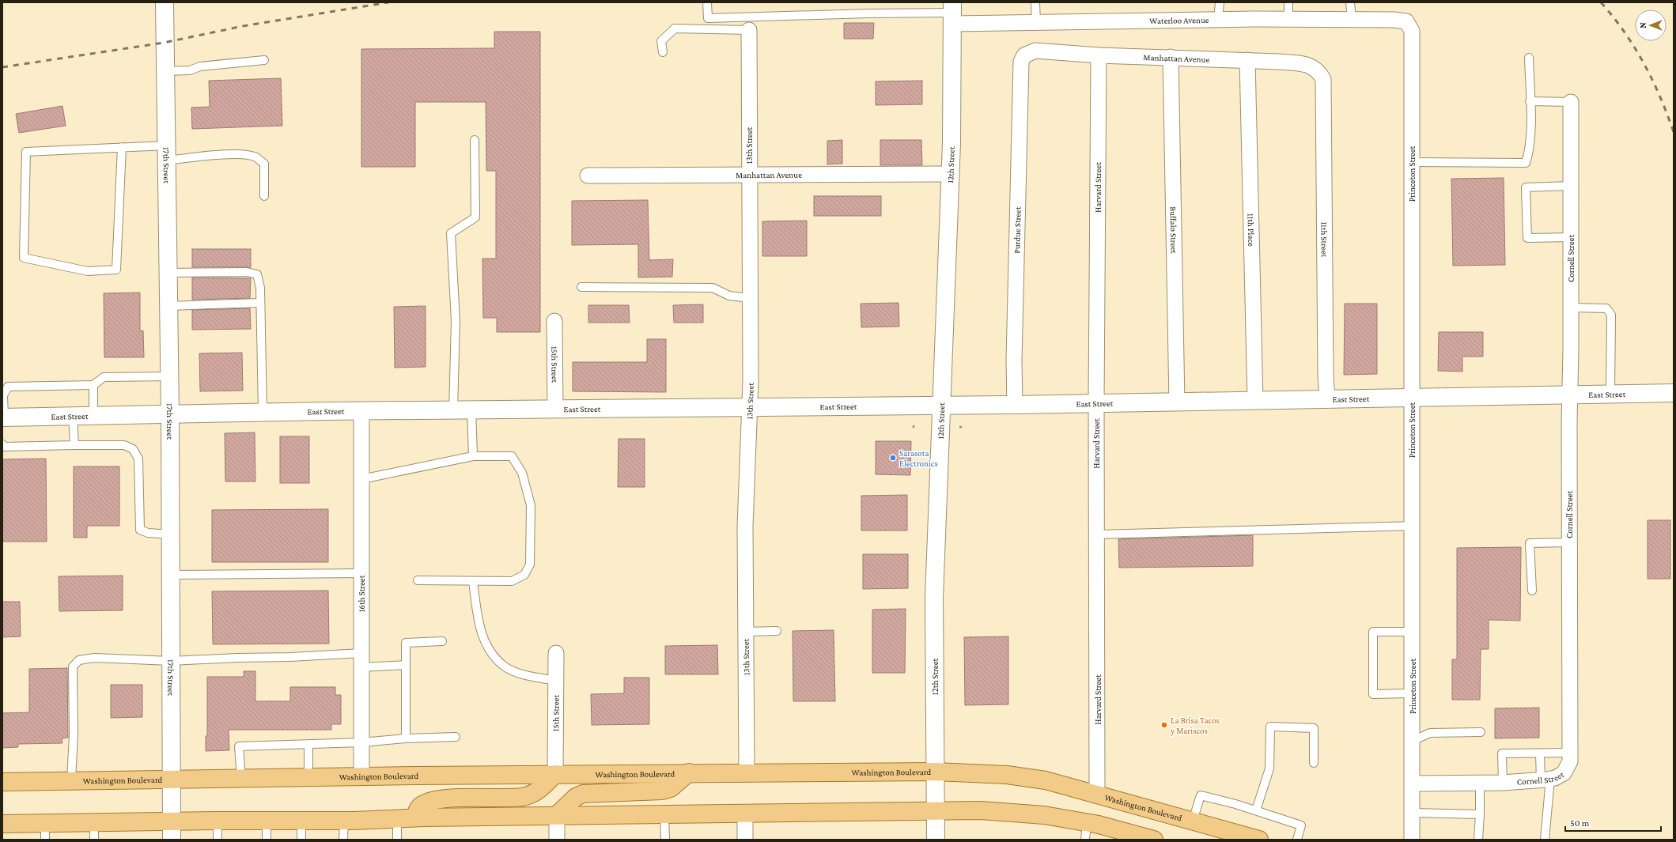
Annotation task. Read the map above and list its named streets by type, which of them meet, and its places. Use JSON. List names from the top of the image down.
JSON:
{
  "streets": {
    "main road": ["Washington Boulevard"],
    "street": [
      "Waterloo Avenue",
      "Manhattan Avenue",
      "13th Street",
      "17th Street",
      "12th Street",
      "Princeton Street",
      "Harvard Street",
      "Buffalo Street",
      "Purdue Street",
      "11th Place",
      "11th Street",
      "Cornell Street",
      "15th Street",
      "East Street",
      "16th Street"
    ]
  },
  "crossings": [
    ["Waterloo Avenue", "12th Street"],
    ["Waterloo Avenue", "Princeton Street"],
    ["Manhattan Avenue", "13th Street"],
    ["Manhattan Avenue", "12th Street"],
    ["Manhattan Avenue", "Harvard Street"],
    ["Manhattan Avenue", "Buffalo Street"],
    ["Manhattan Avenue", "Purdue Street"],
    ["Manhattan Avenue", "11th Place"],
    ["Manhattan Avenue", "11th Street"],
    ["13th Street", "East Street"],
    ["13th Street", "Washington Boulevard"],
    ["17th Street", "East Street"],
    ["17th Street", "Washington Boulevard"],
    ["12th Street", "East Street"],
    ["12th Street", "Washington Boulevard"],
    ["Princeton Street", "Cornell Street"],
    ["Princeton Street", "East Street"],
    ["Harvard Street", "East Street"],
    ["Harvard Street", "Washington Boulevard"],
    ["Buffalo Street", "East Street"],
    ["Purdue Street", "East Street"],
    ["11th Place", "East Street"],
    ["11th Street", "East Street"],
    ["Cornell Street", "East Street"],
    ["15th Street", "East Street"],
    ["15th Street", "Washington Boulevard"],
    ["East Street", "16th Street"],
    ["16th Street", "Washington Boulevard"]
  ],
  "places": ["Sarasota Electronics", "La Brisa Tacos y Mariscos"],
  "scale_bar": "50 m",
  "north": "left"
}
